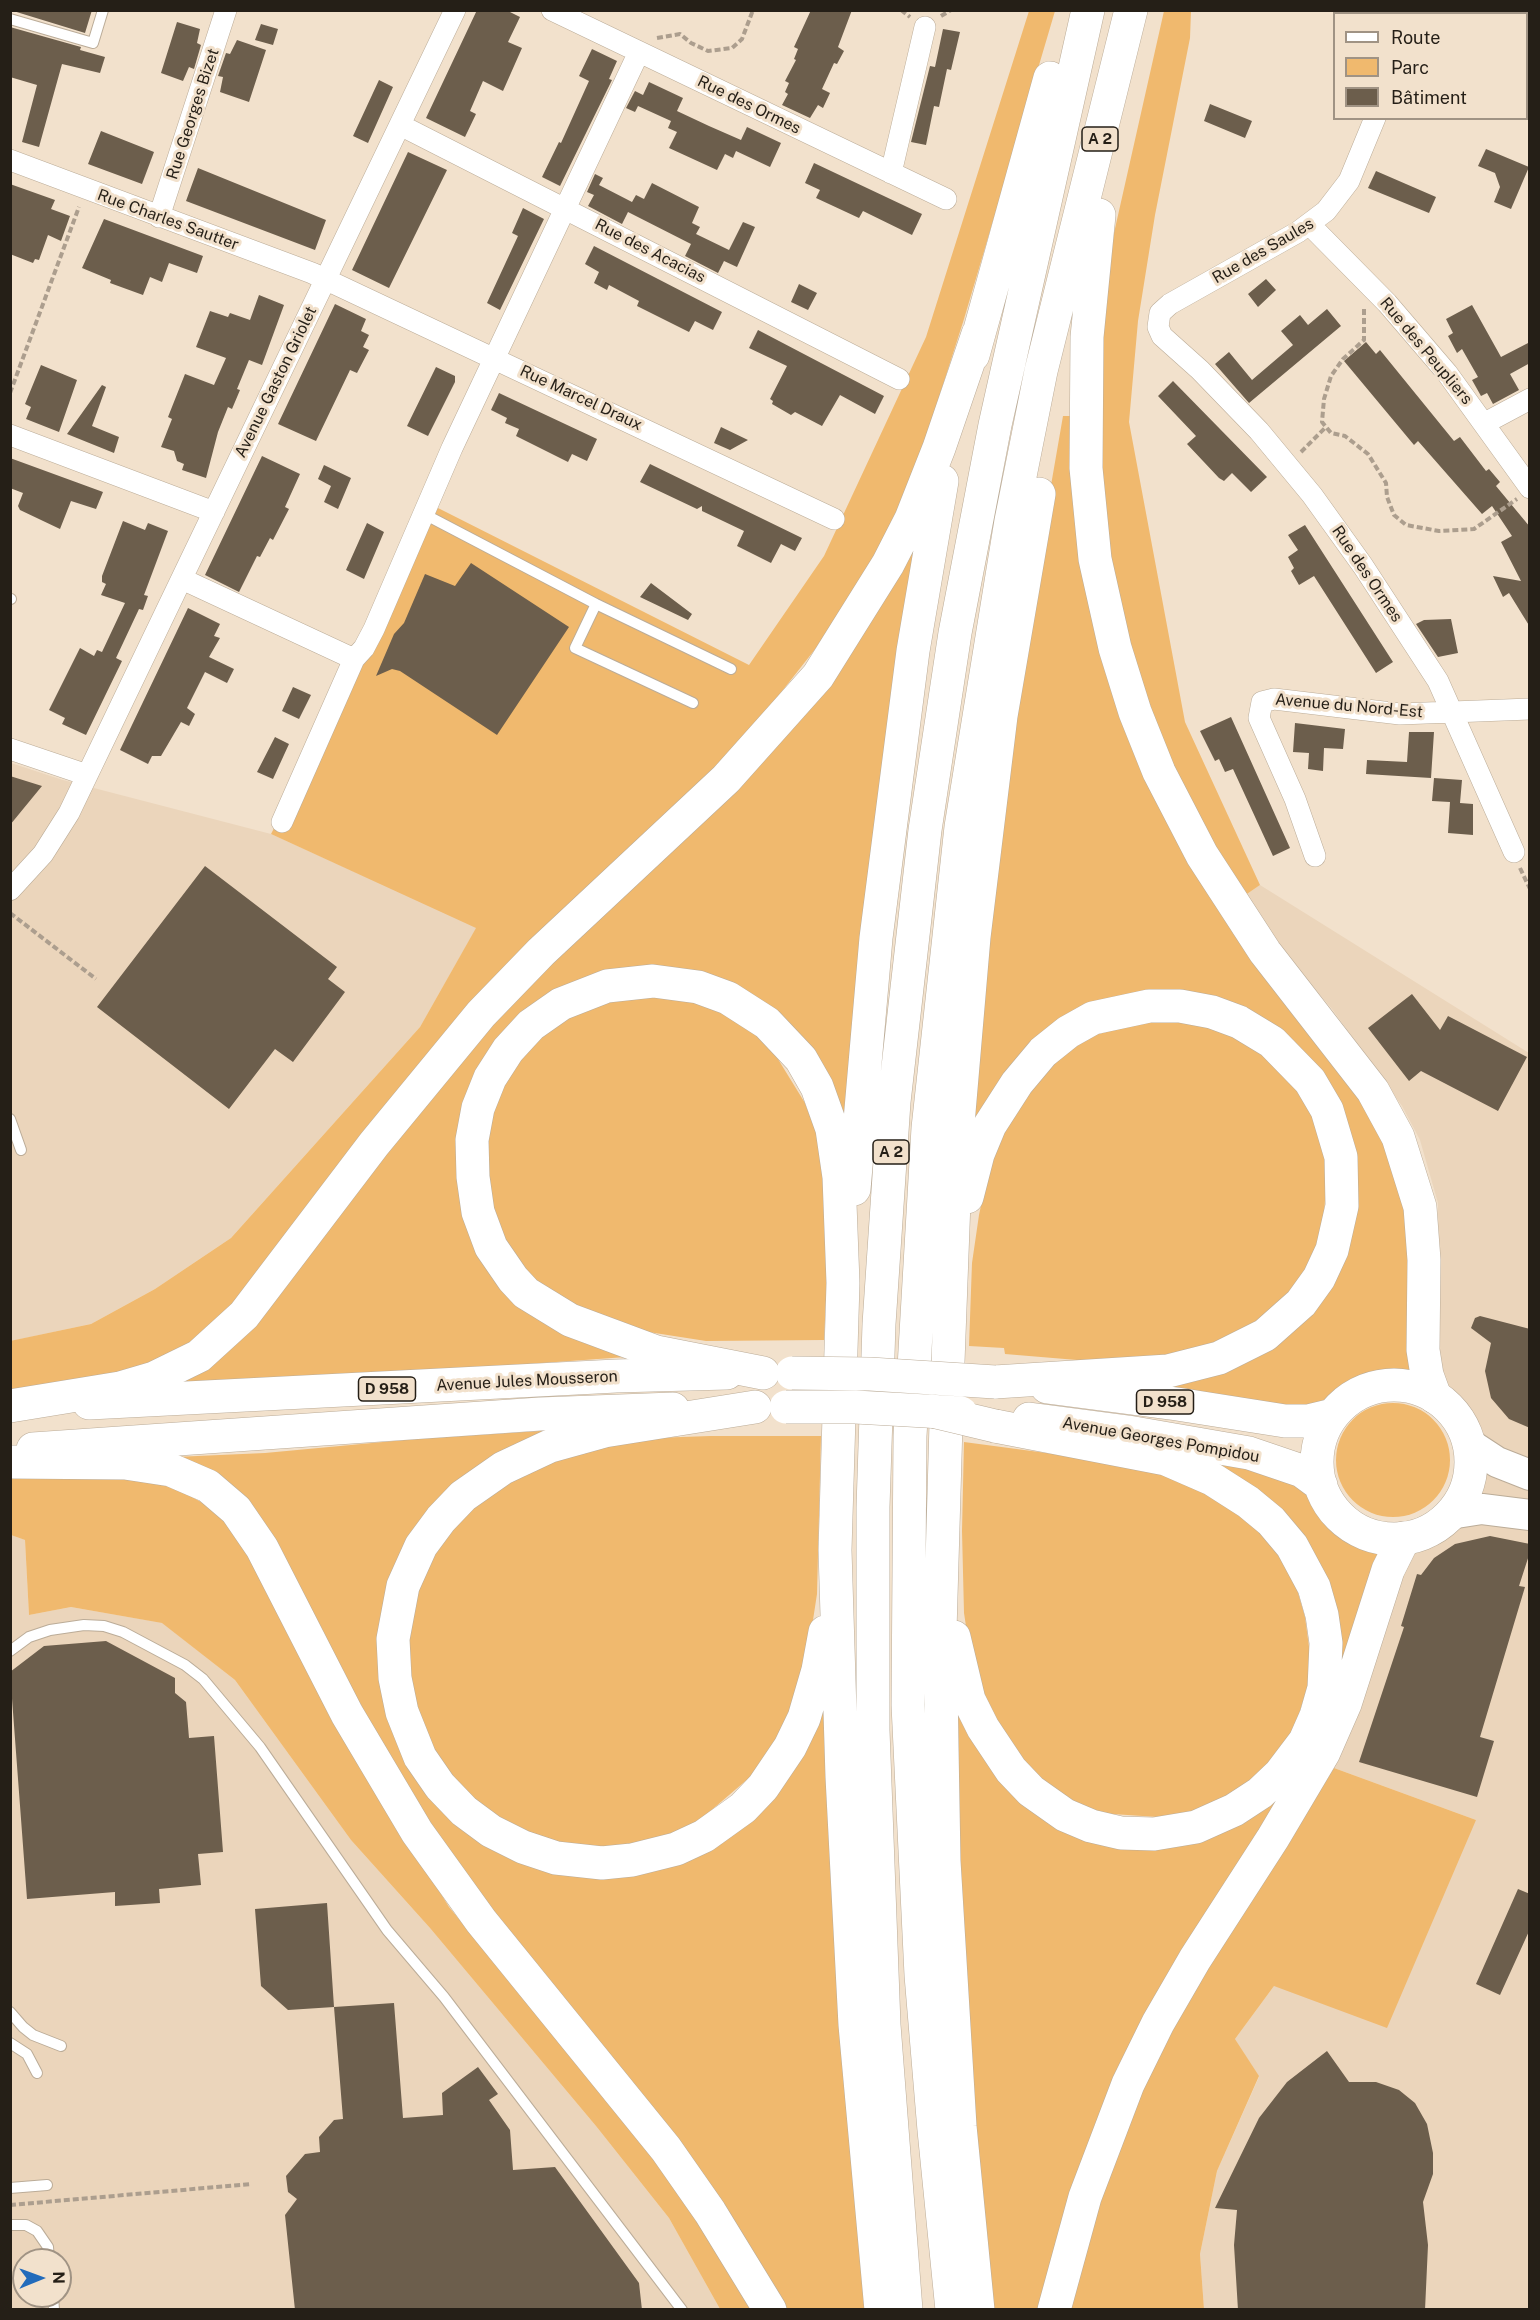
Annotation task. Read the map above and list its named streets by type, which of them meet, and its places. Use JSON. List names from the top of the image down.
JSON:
{
  "streets": {
    "main road": [
      "A 2",
      "Avenue Jules Mousseron",
      "D 958",
      "Avenue Georges Pompidou"
    ],
    "street": [
      "Rue des Ormes",
      "Rue Georges Bizet",
      "Rue Charles Sautter",
      "Rue des Acacias",
      "Rue des Saules",
      "Rue des Peupliers",
      "Avenue Gaston Griolet",
      "Rue Marcel Draux",
      "Avenue du Nord-Est"
    ]
  },
  "crossings": [
    ["Rue des Ormes", "Rue des Saules"],
    ["Rue des Ormes", "Avenue du Nord-Est"],
    ["Rue Georges Bizet", "Rue Charles Sautter"],
    ["Rue Charles Sautter", "Avenue Gaston Griolet"],
    ["Rue Charles Sautter", "Rue Marcel Draux"],
    ["Rue des Acacias", "Avenue Gaston Griolet"],
    ["Rue des Saules", "Rue des Peupliers"],
    ["Avenue Gaston Griolet", "Rue Marcel Draux"],
    ["Avenue Jules Mousseron", "D 958"],
    ["D 958", "Avenue Georges Pompidou"]
  ],
  "legend": ["Route", "Parc", "Bâtiment"],
  "north": "right"
}
